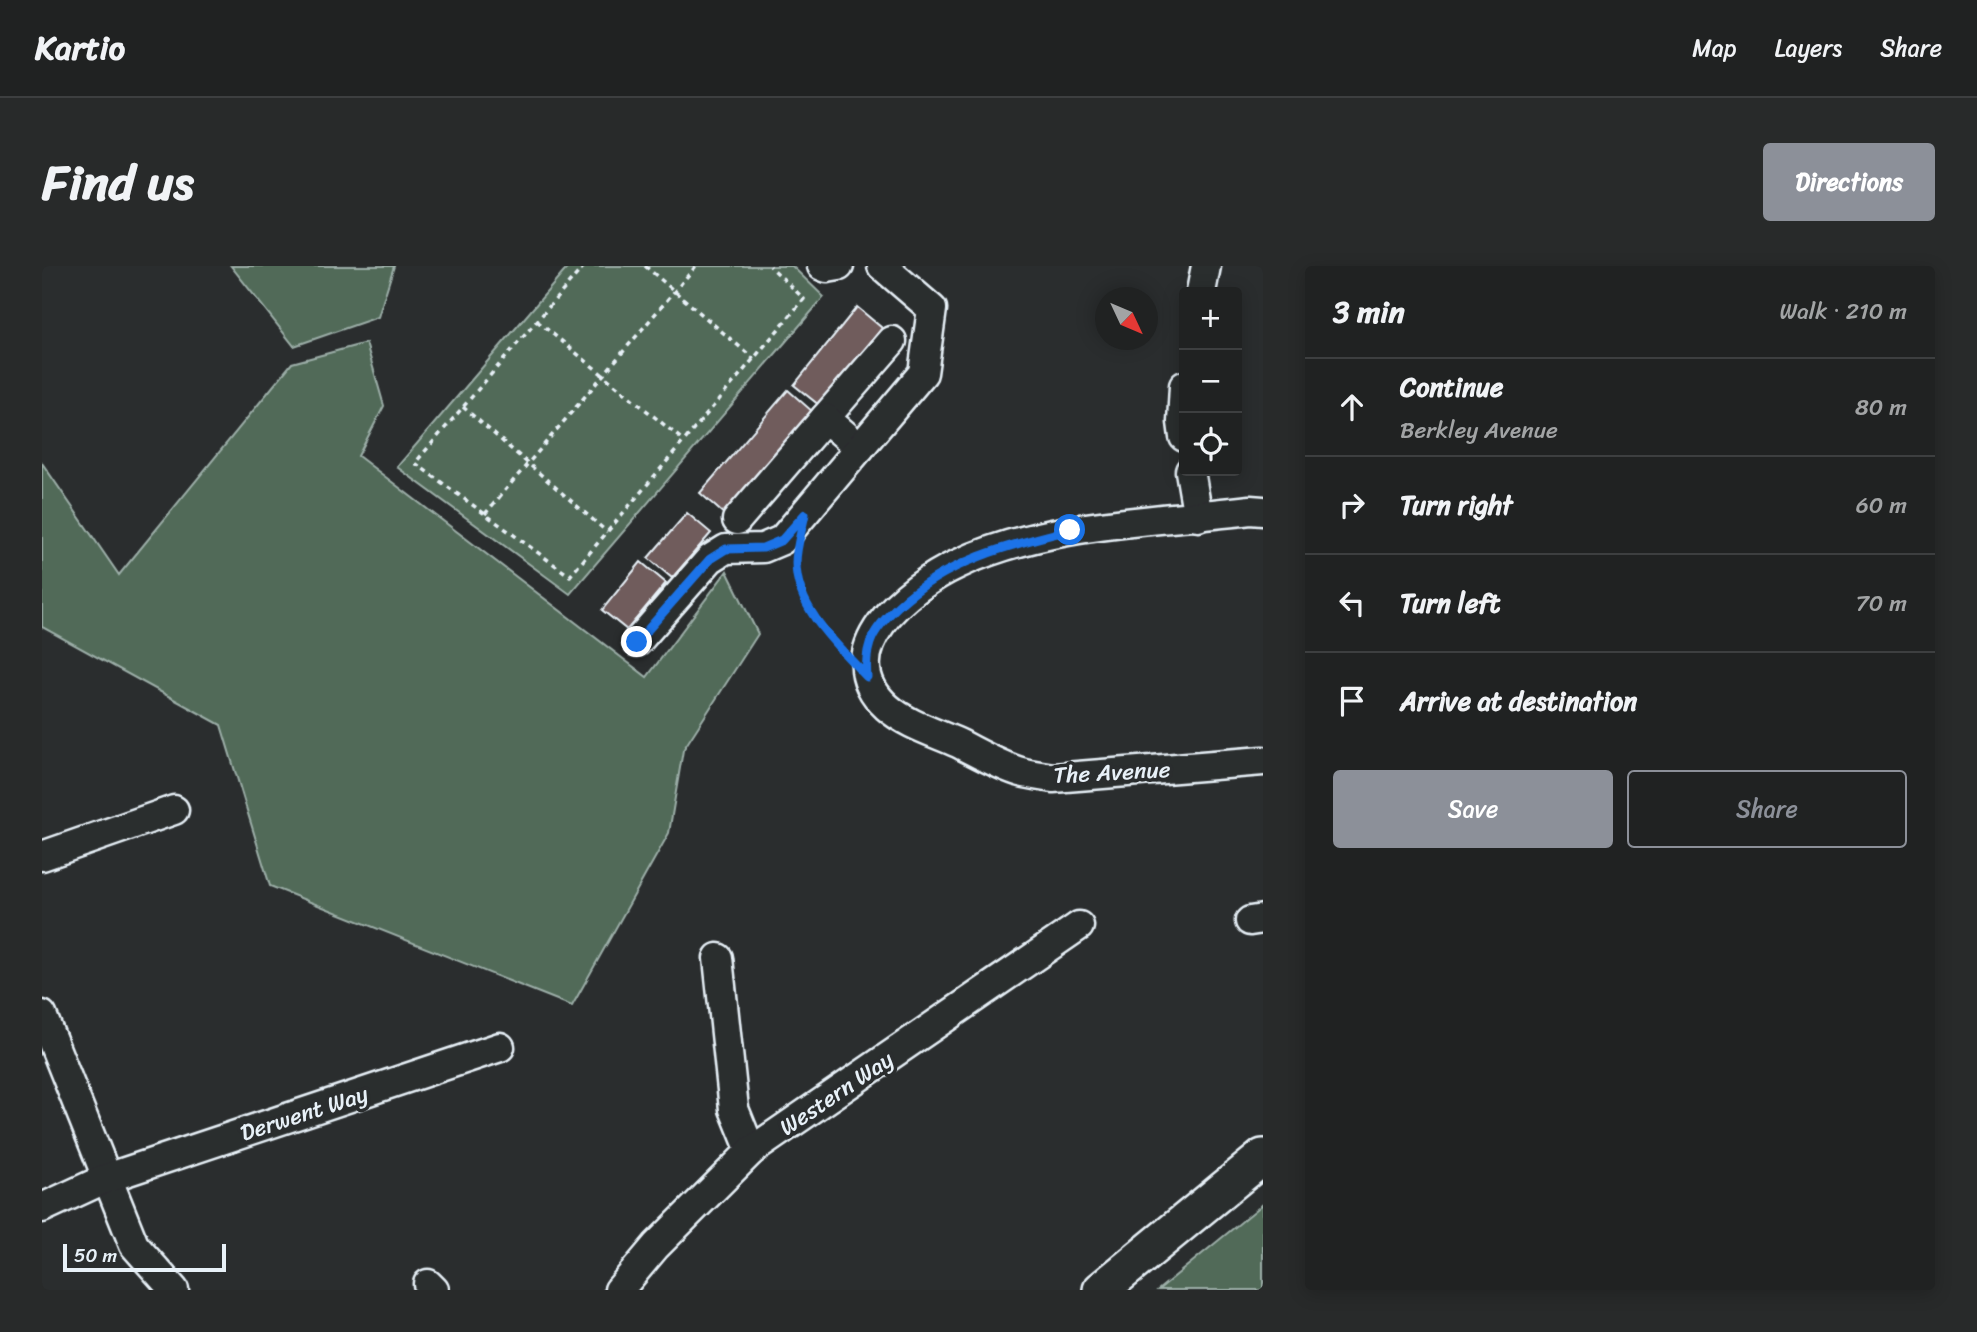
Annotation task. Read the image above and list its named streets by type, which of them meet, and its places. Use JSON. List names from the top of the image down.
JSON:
{
  "streets": {
    "street": ["The Avenue", "Western Way", "Derwent Way"]
  },
  "scale_bar": "50 m",
  "north": "bottom right",
  "page": {
    "header": "Kartio",
    "nav": ["Map", "Layers", "Share"],
    "title": "Find us",
    "buttons": [
      "Directions",
      ["Save", "Share"]
    ],
    "heading": ["3 min", "Walk · 210 m"],
    "map_buttons": ["+", "−"],
    "list": [
      ["Continue", "Berkley Avenue", "80 m"],
      ["Turn right", "60 m"],
      ["Turn left", "70 m"],
      "Arrive at destination"
    ],
    "scale": "50 m"
  }
}
